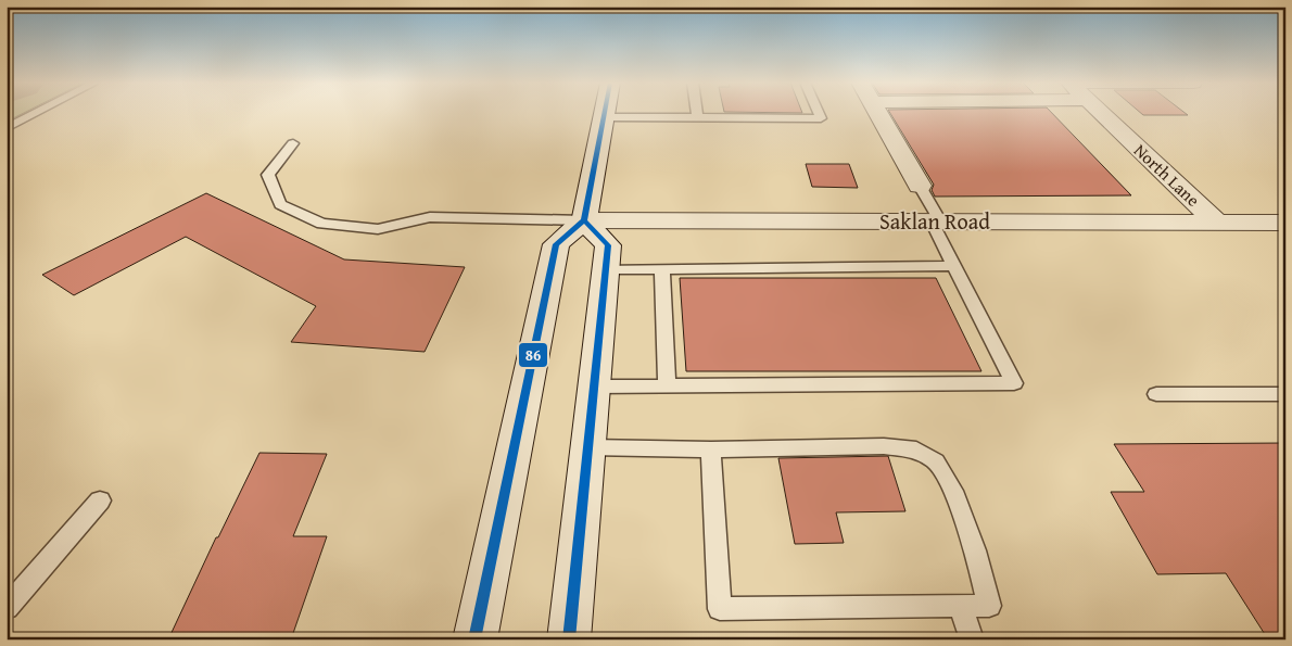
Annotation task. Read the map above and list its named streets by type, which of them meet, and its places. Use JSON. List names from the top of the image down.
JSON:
{
  "streets": {
    "street": ["North Lane", "Saklan Road"]
  },
  "crossings": [
    ["North Lane", "Saklan Road"]
  ],
  "lines": ["transit line 86"]
}
